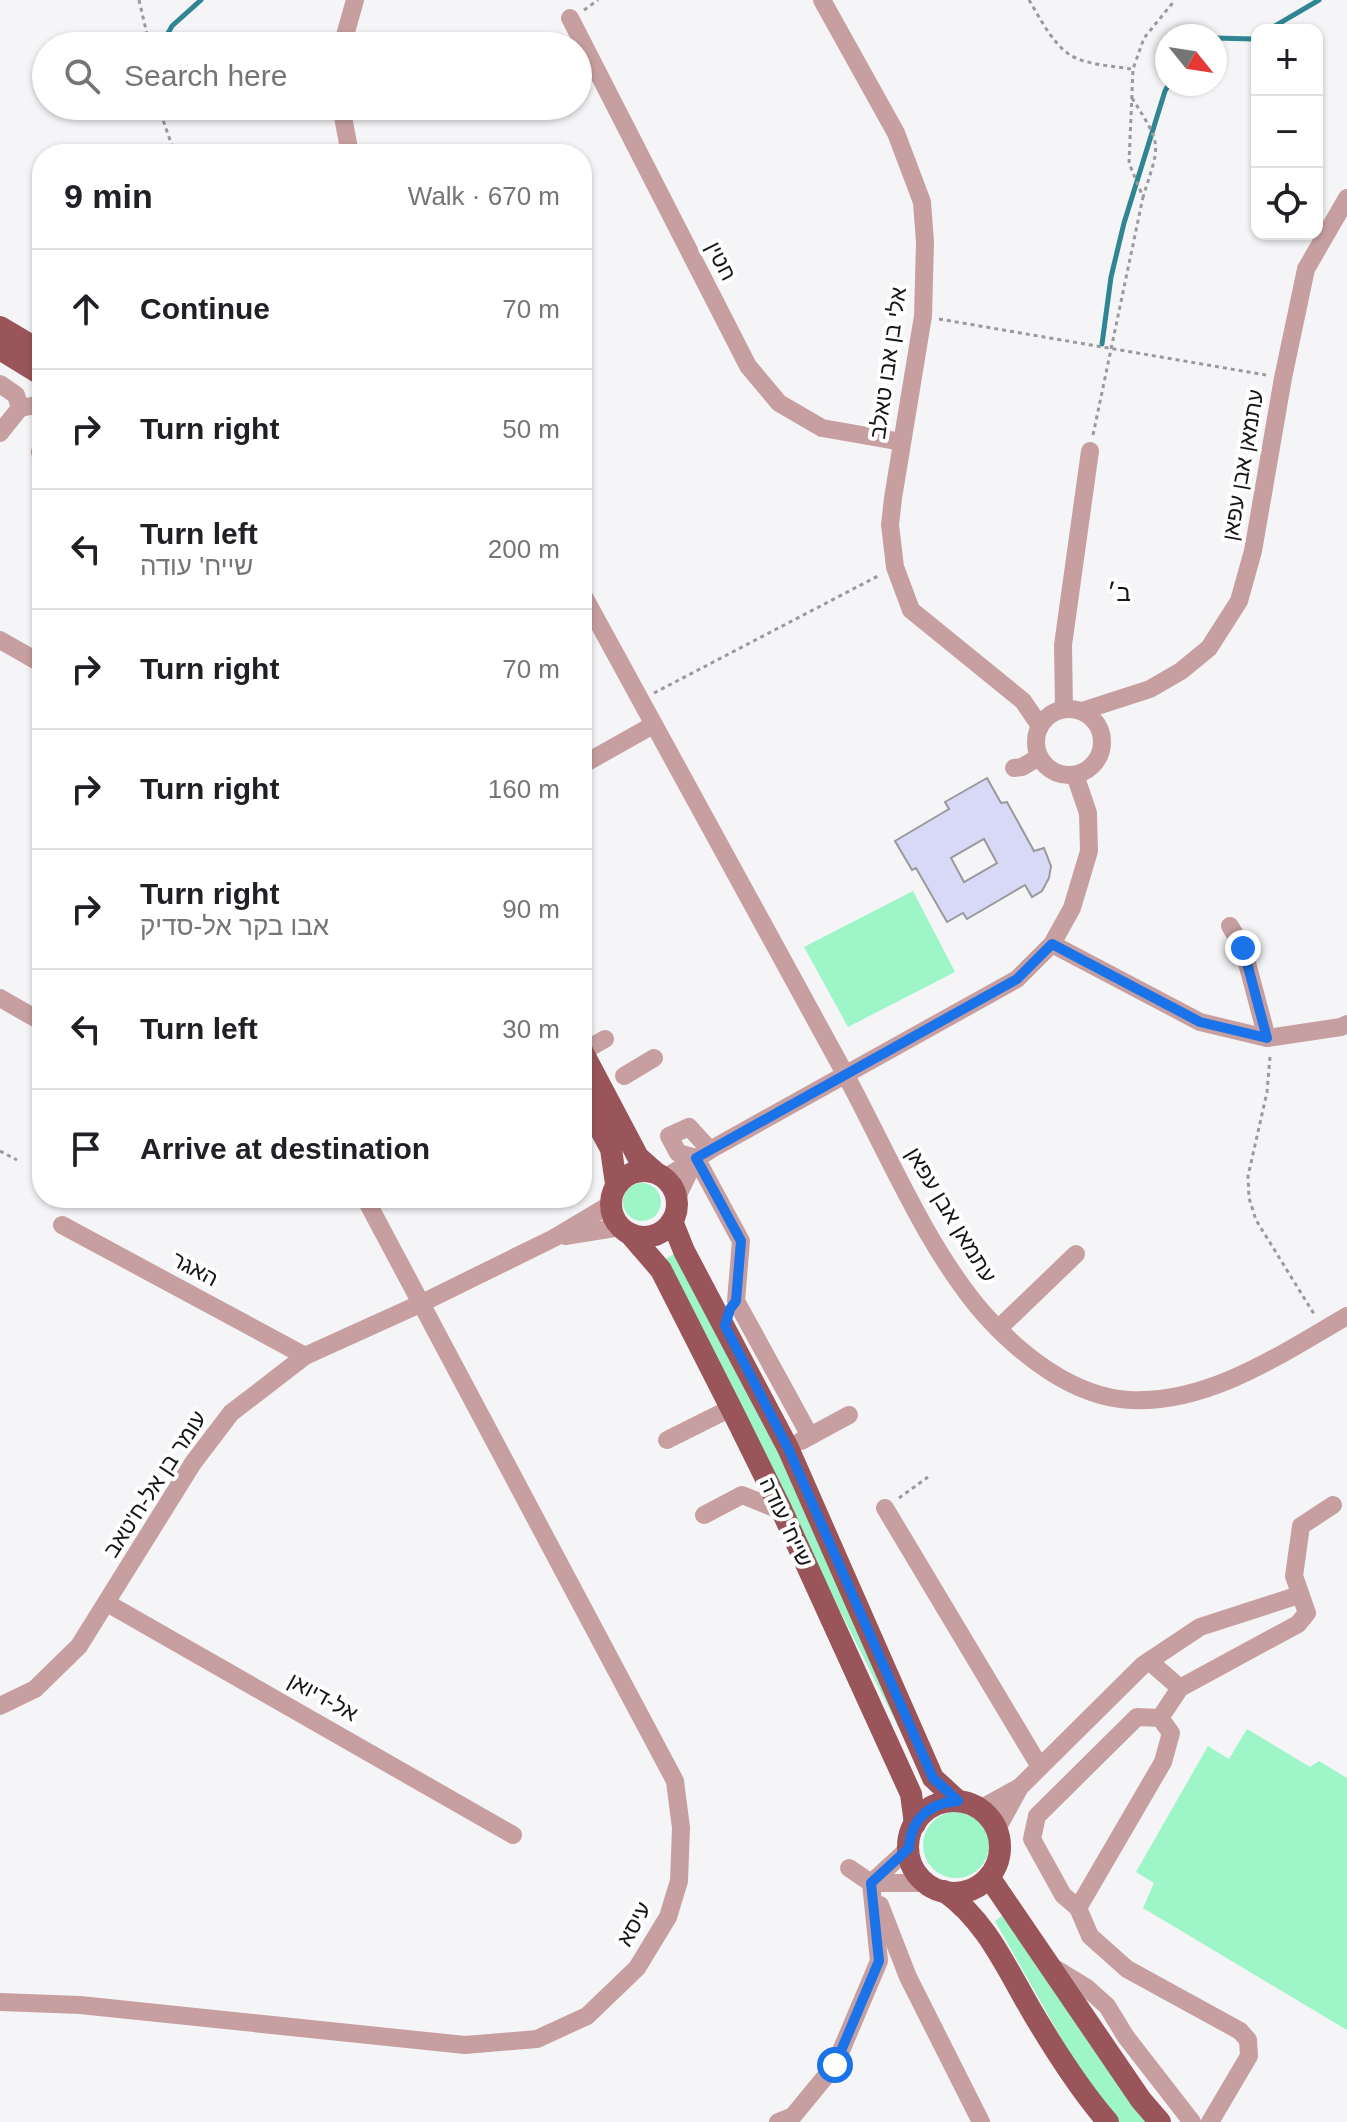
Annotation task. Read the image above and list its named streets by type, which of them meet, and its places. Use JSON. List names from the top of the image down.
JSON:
{
  "streets": {
    "main road": ["שייח' עודה"],
    "street": [
      "חטין",
      "אלי בן אבו טאלב",
      "עתמאן אבן עפאן",
      "האגר",
      "עומר בן אל-ח'טאב",
      "אל-דיואן",
      "עיסא"
    ]
  },
  "crossings": [
    ["חטין", "אלי בן אבו טאלב"],
    ["אלי בן אבו טאלב", "עתמאן אבן עפאן"],
    ["האגר", "עומר בן אל-ח'טאב"],
    ["עומר בן אל-ח'טאב", "שייח' עודה"],
    ["עומר בן אל-ח'טאב", "אל-דיואן"],
    ["עומר בן אל-ח'טאב", "עיסא"]
  ],
  "districts": ["ב׳"],
  "north": "bottom right",
  "page": {
    "map_buttons": ["+", "−"],
    "search": "Search here",
    "heading": ["9 min", "Walk · 670 m"],
    "list": [
      ["Continue", "70 m"],
      ["Turn right", "50 m"],
      ["Turn left", "שייח' עודה", "200 m"],
      ["Turn right", "70 m"],
      ["Turn right", "160 m"],
      ["Turn right", "אבו בקר אל-סדיק", "90 m"],
      ["Turn left", "30 m"],
      "Arrive at destination"
    ]
  }
}
